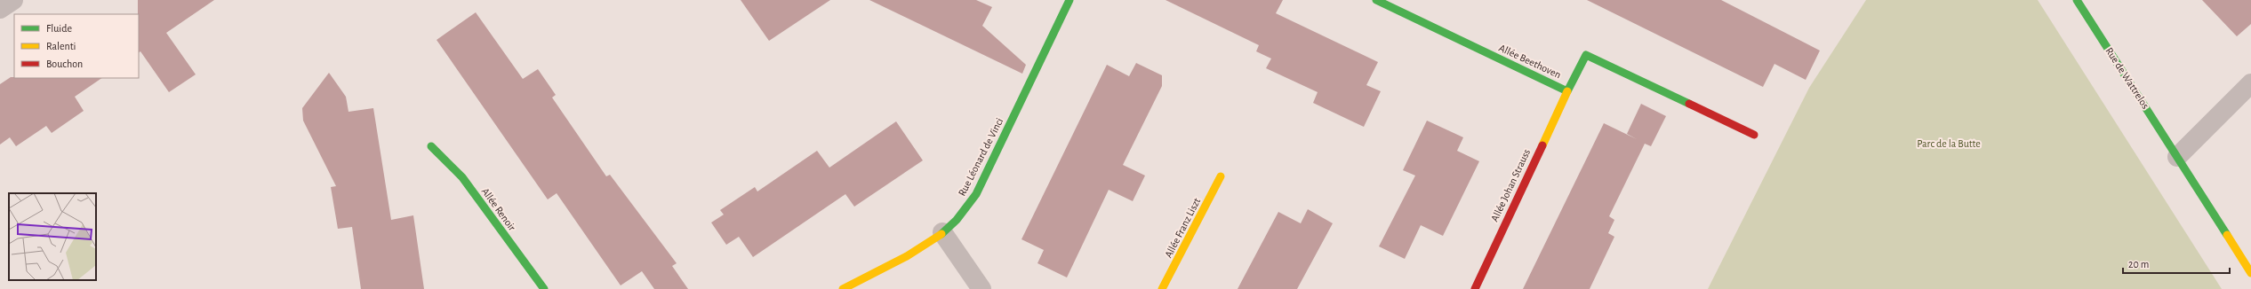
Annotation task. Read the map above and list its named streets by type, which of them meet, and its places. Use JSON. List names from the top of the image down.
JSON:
{
  "streets": {
    "street": [
      "Allée Beethoven",
      "Rue de Wattrelos",
      "Rue Léonard de Vinci",
      "Allée Johan Strauss",
      "Allée Renoir",
      "Allée Franz Liszt"
    ]
  },
  "crossings": [
    ["Allée Beethoven", "Allée Johan Strauss"]
  ],
  "parks": ["Parc de la Butte"],
  "legend": ["Fluide", "Ralenti", "Bouchon"],
  "scale_bar": "20 m"
}
